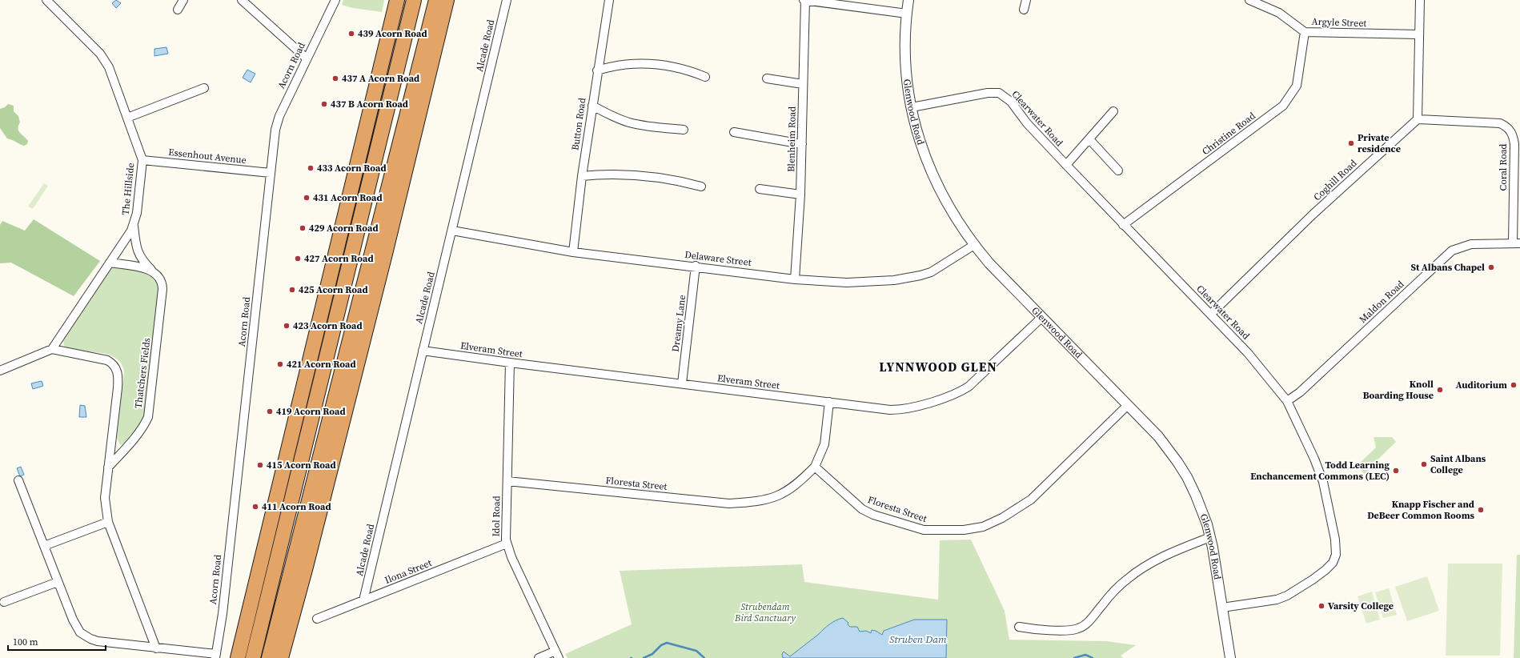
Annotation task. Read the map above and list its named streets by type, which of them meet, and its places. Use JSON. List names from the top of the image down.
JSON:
{
  "streets": {
    "street": [
      "Argyle Street",
      "Alcade Road",
      "Acorn Road",
      "Glenwood Road",
      "Clearwater Road",
      "Button Road",
      "Christine Road",
      "Blenheim Road",
      "Essenhout Avenue",
      "Coral Road",
      "Coghill Road",
      "The Hillside",
      "Delaware Street",
      "Maldon Road",
      "Dreamy Lane",
      "Elveram Street",
      "Thatchers Fields",
      "Floresta Street",
      "Idol Road",
      "Ilona Street"
    ]
  },
  "crossings": [
    ["Argyle Street", "Christine Road"],
    ["Alcade Road", "Delaware Street"],
    ["Alcade Road", "Elveram Street"],
    ["Alcade Road", "Ilona Street"],
    ["Acorn Road", "Essenhout Avenue"],
    ["Glenwood Road", "Clearwater Road"],
    ["Glenwood Road", "Delaware Street"],
    ["Glenwood Road", "Elveram Street"],
    ["Glenwood Road", "Floresta Street"],
    ["Clearwater Road", "Christine Road"],
    ["Clearwater Road", "Coghill Road"],
    ["Clearwater Road", "Maldon Road"],
    ["Button Road", "Delaware Street"],
    ["Blenheim Road", "Delaware Street"],
    ["Essenhout Avenue", "The Hillside"],
    ["Coral Road", "Coghill Road"],
    ["Coral Road", "Maldon Road"],
    ["The Hillside", "Thatchers Fields"],
    ["Delaware Street", "Dreamy Lane"],
    ["Dreamy Lane", "Elveram Street"],
    ["Elveram Street", "Idol Road"],
    ["Floresta Street", "Idol Road"],
    ["Idol Road", "Ilona Street"]
  ],
  "districts": ["LYNNWOOD GLEN"],
  "water": ["Struben Dam"],
  "parks": ["Strubendam Bird Sanctuary"],
  "places": [
    "439 Acorn Road",
    "437 A Acorn Road",
    "437 B Acorn Road",
    "Private residence",
    "433 Acorn Road",
    "431 Acorn Road",
    "429 Acorn Road",
    "427 Acorn Road",
    "St Albans Chapel",
    "425 Acorn Road",
    "423 Acorn Road",
    "421 Acorn Road",
    "Auditorium",
    "Knoll Boarding House",
    "419 Acorn Road",
    "Saint Albans College",
    "415 Acorn Road",
    "Todd Learning Enchancement Commons (LEC)",
    "411 Acorn Road",
    "Knapp Fischer and DeBeer Common Rooms",
    "Varsity College"
  ],
  "scale_bar": "100 m"
}
